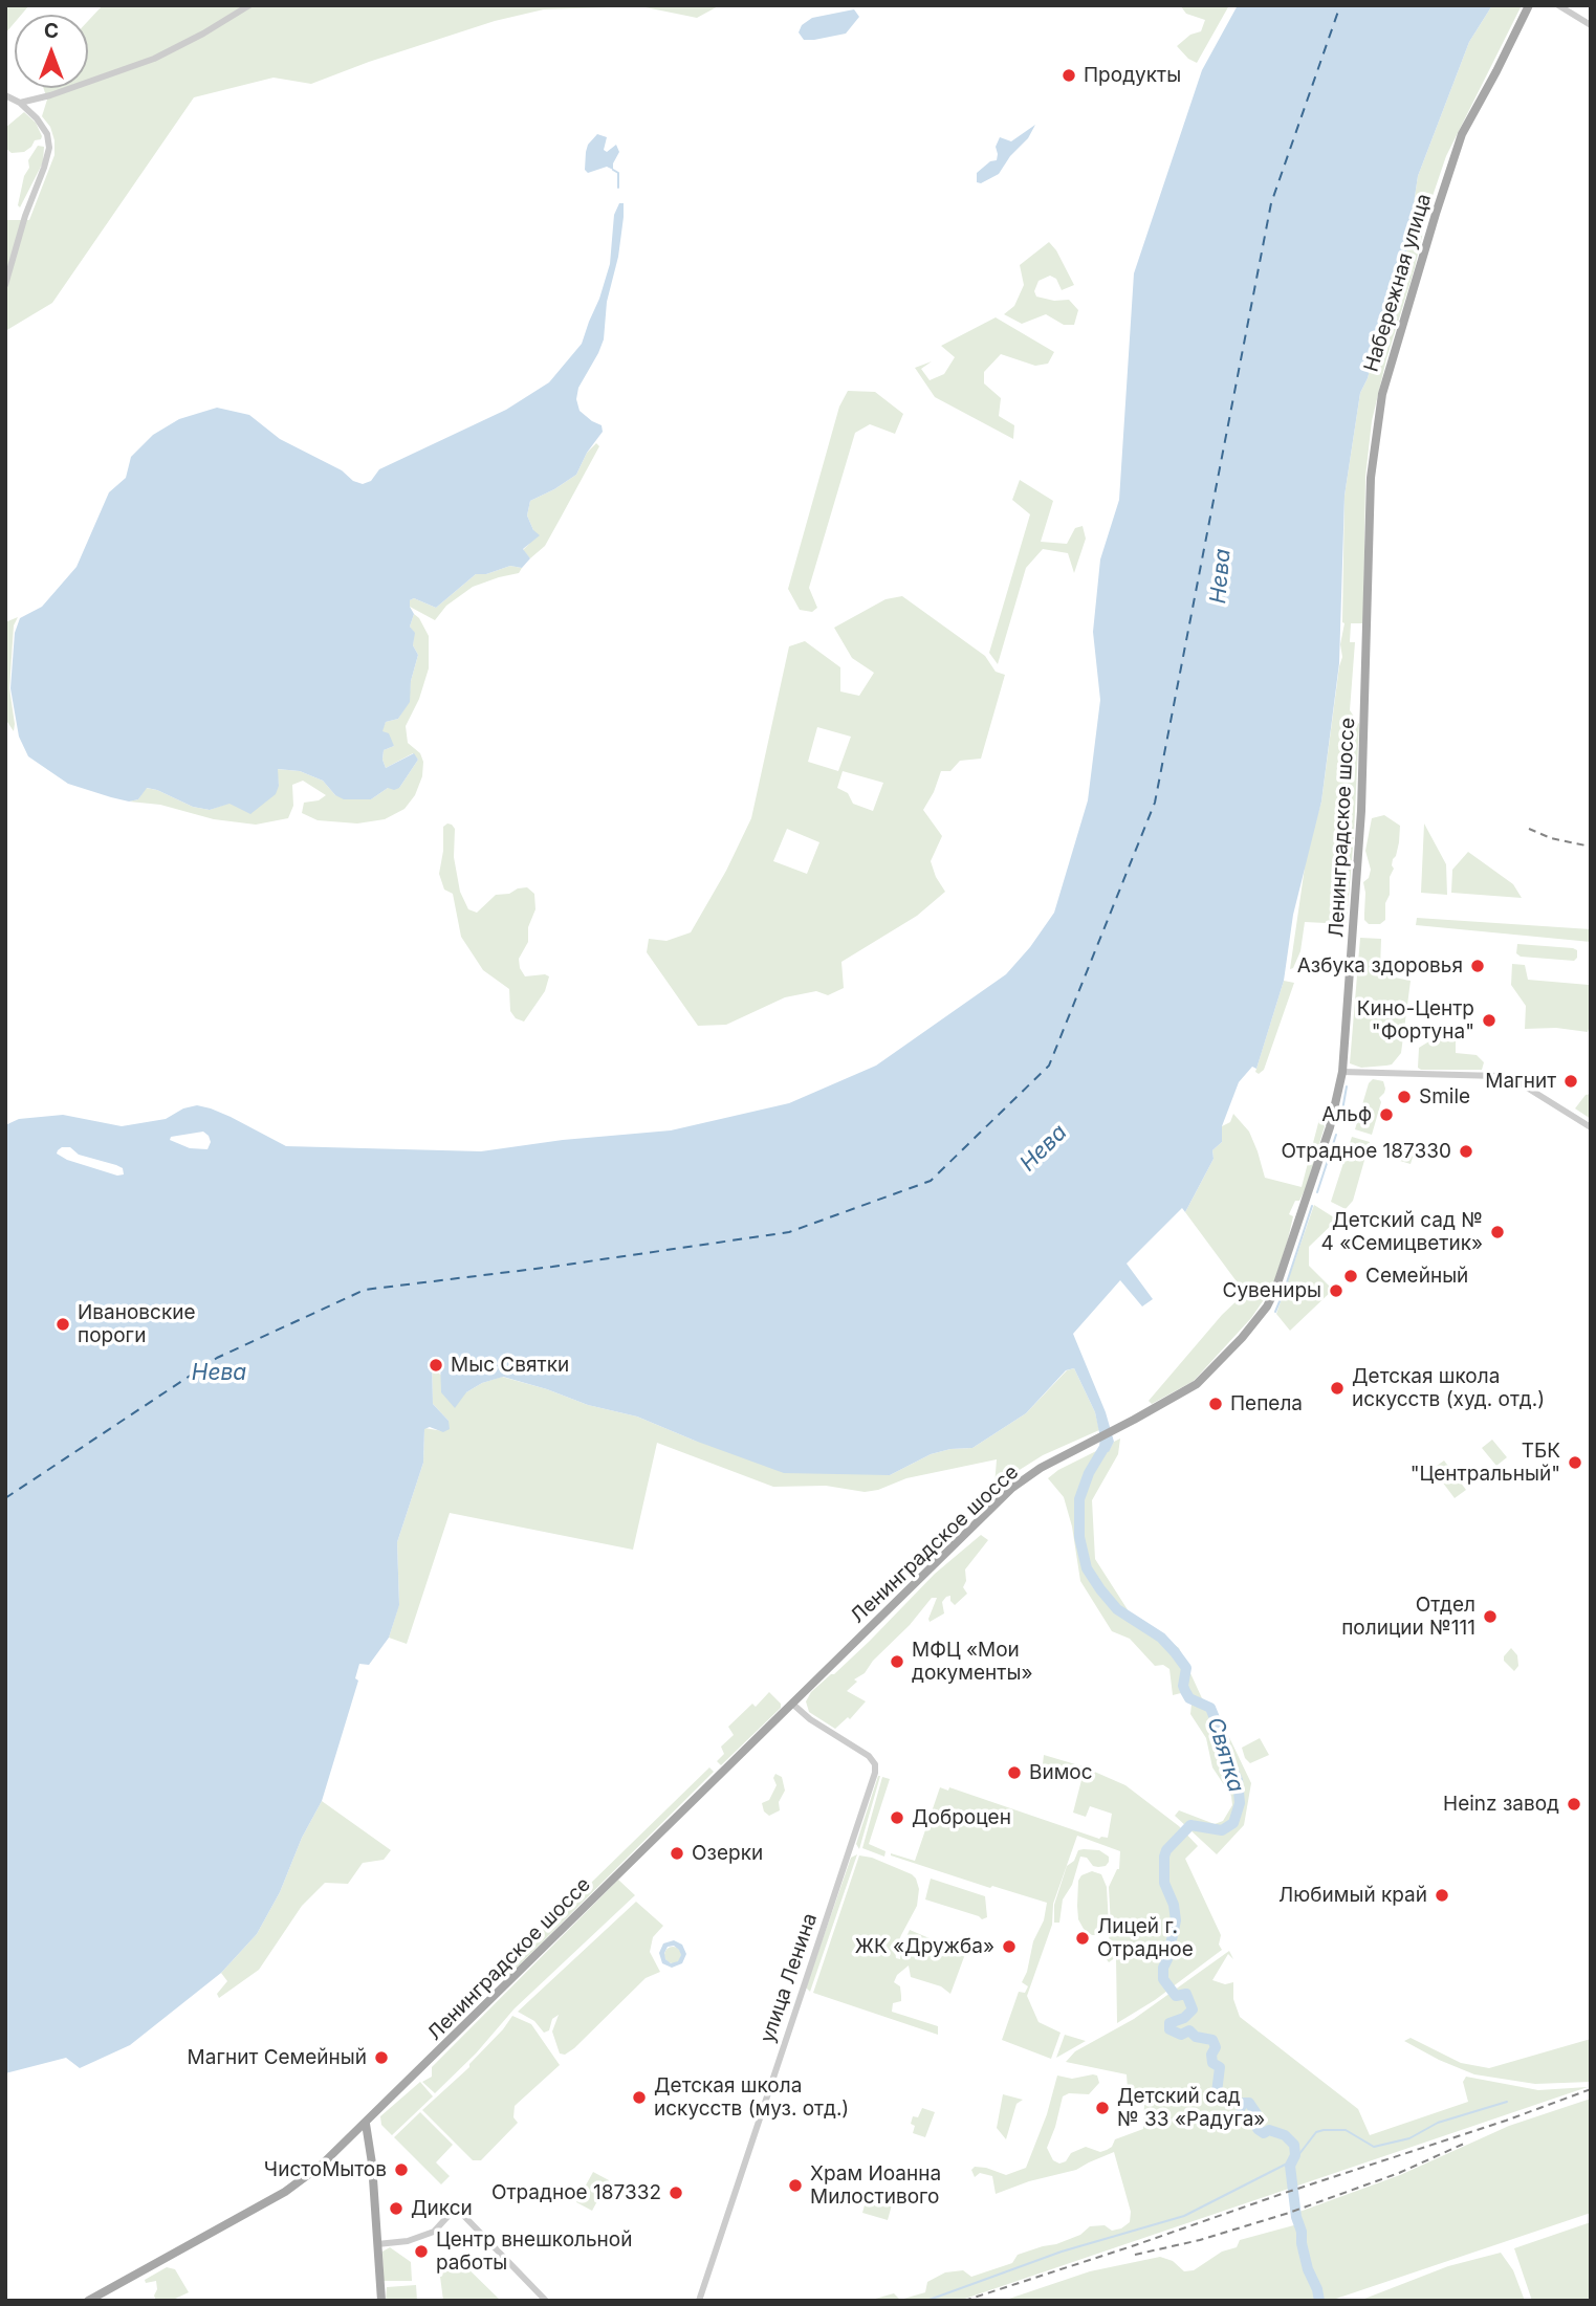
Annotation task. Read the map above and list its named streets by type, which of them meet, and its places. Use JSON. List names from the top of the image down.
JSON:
{
  "streets": {
    "main road": ["Набережная улица", "Ленинградское шоссе"],
    "street": ["улица Ленина"]
  },
  "crossings": [
    ["Набережная улица", "Ленинградское шоссе"],
    ["Ленинградское шоссе", "улица Ленина"]
  ],
  "water": ["Нева", "Святка"],
  "places": [
    "Продукты",
    "Азбука здоровья",
    "Кино-Центр \"Фортуна\"",
    "Магнит",
    "Smile",
    "Альф",
    "Отрадное 187330",
    "Детский сад № 4 «Семицветик»",
    "Семейный",
    "Сувениры",
    "Ивановские пороги",
    "Мыс Святки",
    "Детская школа искусств (худ. отд.)",
    "Пепела",
    "ТБК \"Центральный\"",
    "Отдел полиции №111",
    "МФЦ «Мои документы»",
    "Вимос",
    "Heinz завод",
    "Доброцен",
    "Озерки",
    "Любимый край",
    "Лицей г. Отрадное",
    "ЖК «Дружба»",
    "Магнит Семейный",
    "Детская школа искусств (муз. отд.)",
    "Детский сад № 33 «Радуга»",
    "ЧистоМытов",
    "Храм Иоанна Милостивого",
    "Отрадное 187332",
    "Дикси",
    "Центр внешкольной работы"
  ],
  "north": "top"
}
